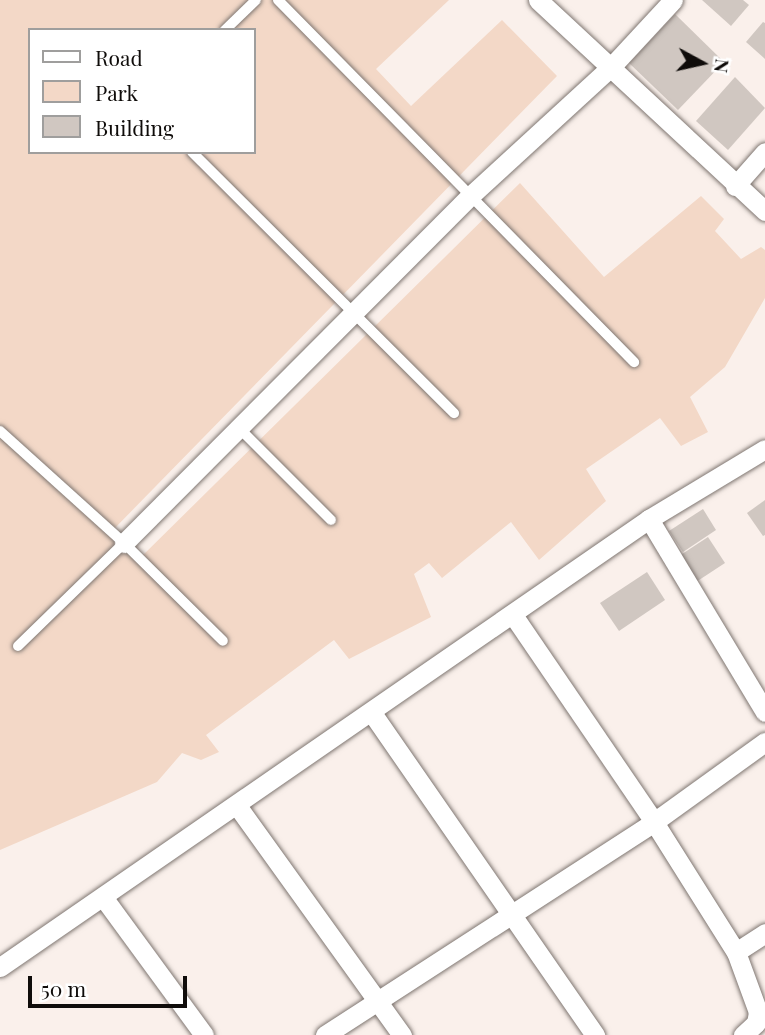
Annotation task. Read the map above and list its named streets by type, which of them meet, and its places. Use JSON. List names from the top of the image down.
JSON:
{
  "legend": ["Road", "Park", "Building"],
  "scale_bar": "50 m",
  "north": "right"
}
